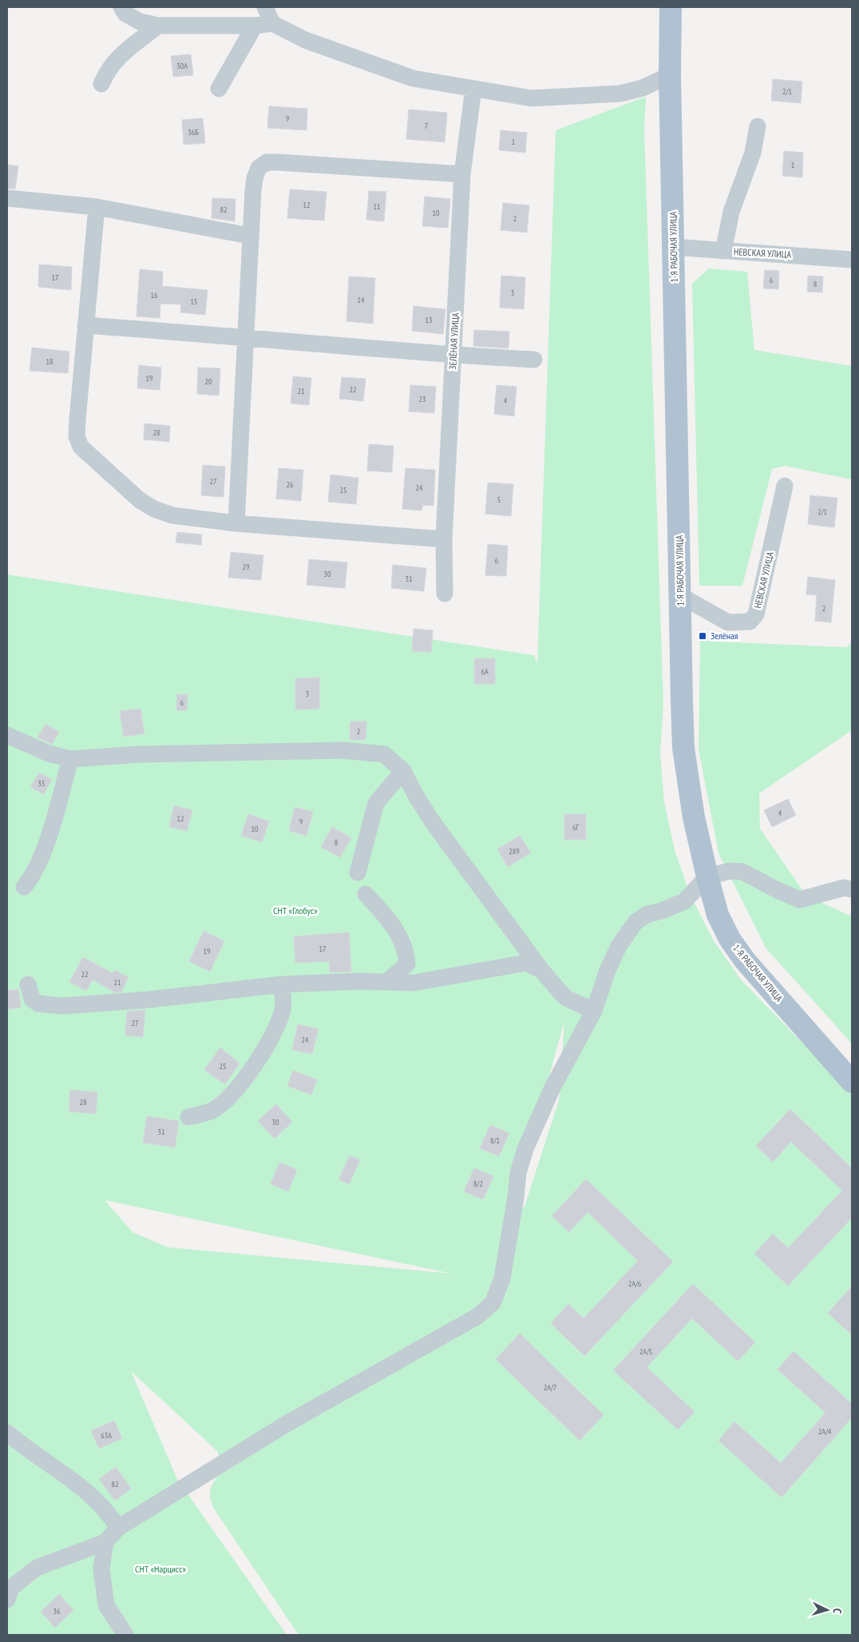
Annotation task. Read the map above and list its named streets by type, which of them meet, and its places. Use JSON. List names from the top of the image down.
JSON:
{
  "streets": {
    "main road": ["1-Я РАБОЧАЯ УЛИЦА"],
    "lane": ["НЕВСКАЯ УЛИЦА", "ЗЕЛЁНАЯ УЛИЦА"]
  },
  "crossings": [
    ["1-Я РАБОЧАЯ УЛИЦА", "НЕВСКАЯ УЛИЦА"]
  ],
  "parks": ["СНТ «Глобус»", "СНТ «Нарцисс»"],
  "places": {
    "transit": ["Зелёная"]
  },
  "house_numbers": [
    "30А",
    "2/1",
    "9",
    "7",
    "36Б",
    "1",
    "1",
    "12",
    "11",
    "82",
    "10",
    "2",
    "17",
    "6",
    "8",
    "3",
    "16",
    "14",
    "15",
    "13",
    "18",
    "19",
    "20",
    "22",
    "21",
    "23",
    "4",
    "28",
    "27",
    "26",
    "24",
    "25",
    "5",
    "2/1",
    "6",
    "29",
    "30",
    "31",
    "2",
    "6А",
    "3",
    "6",
    "2",
    "35",
    "4",
    "12",
    "9",
    "6Г",
    "10",
    "8",
    "289",
    "17",
    "19",
    "22",
    "21",
    "27",
    "24",
    "25",
    "28",
    "30",
    "31",
    "8/1",
    "8/2",
    "2А/6",
    "2А/5",
    "2А/7",
    "2А/4",
    "63А",
    "82",
    "36"
  ],
  "north": "right"
}
